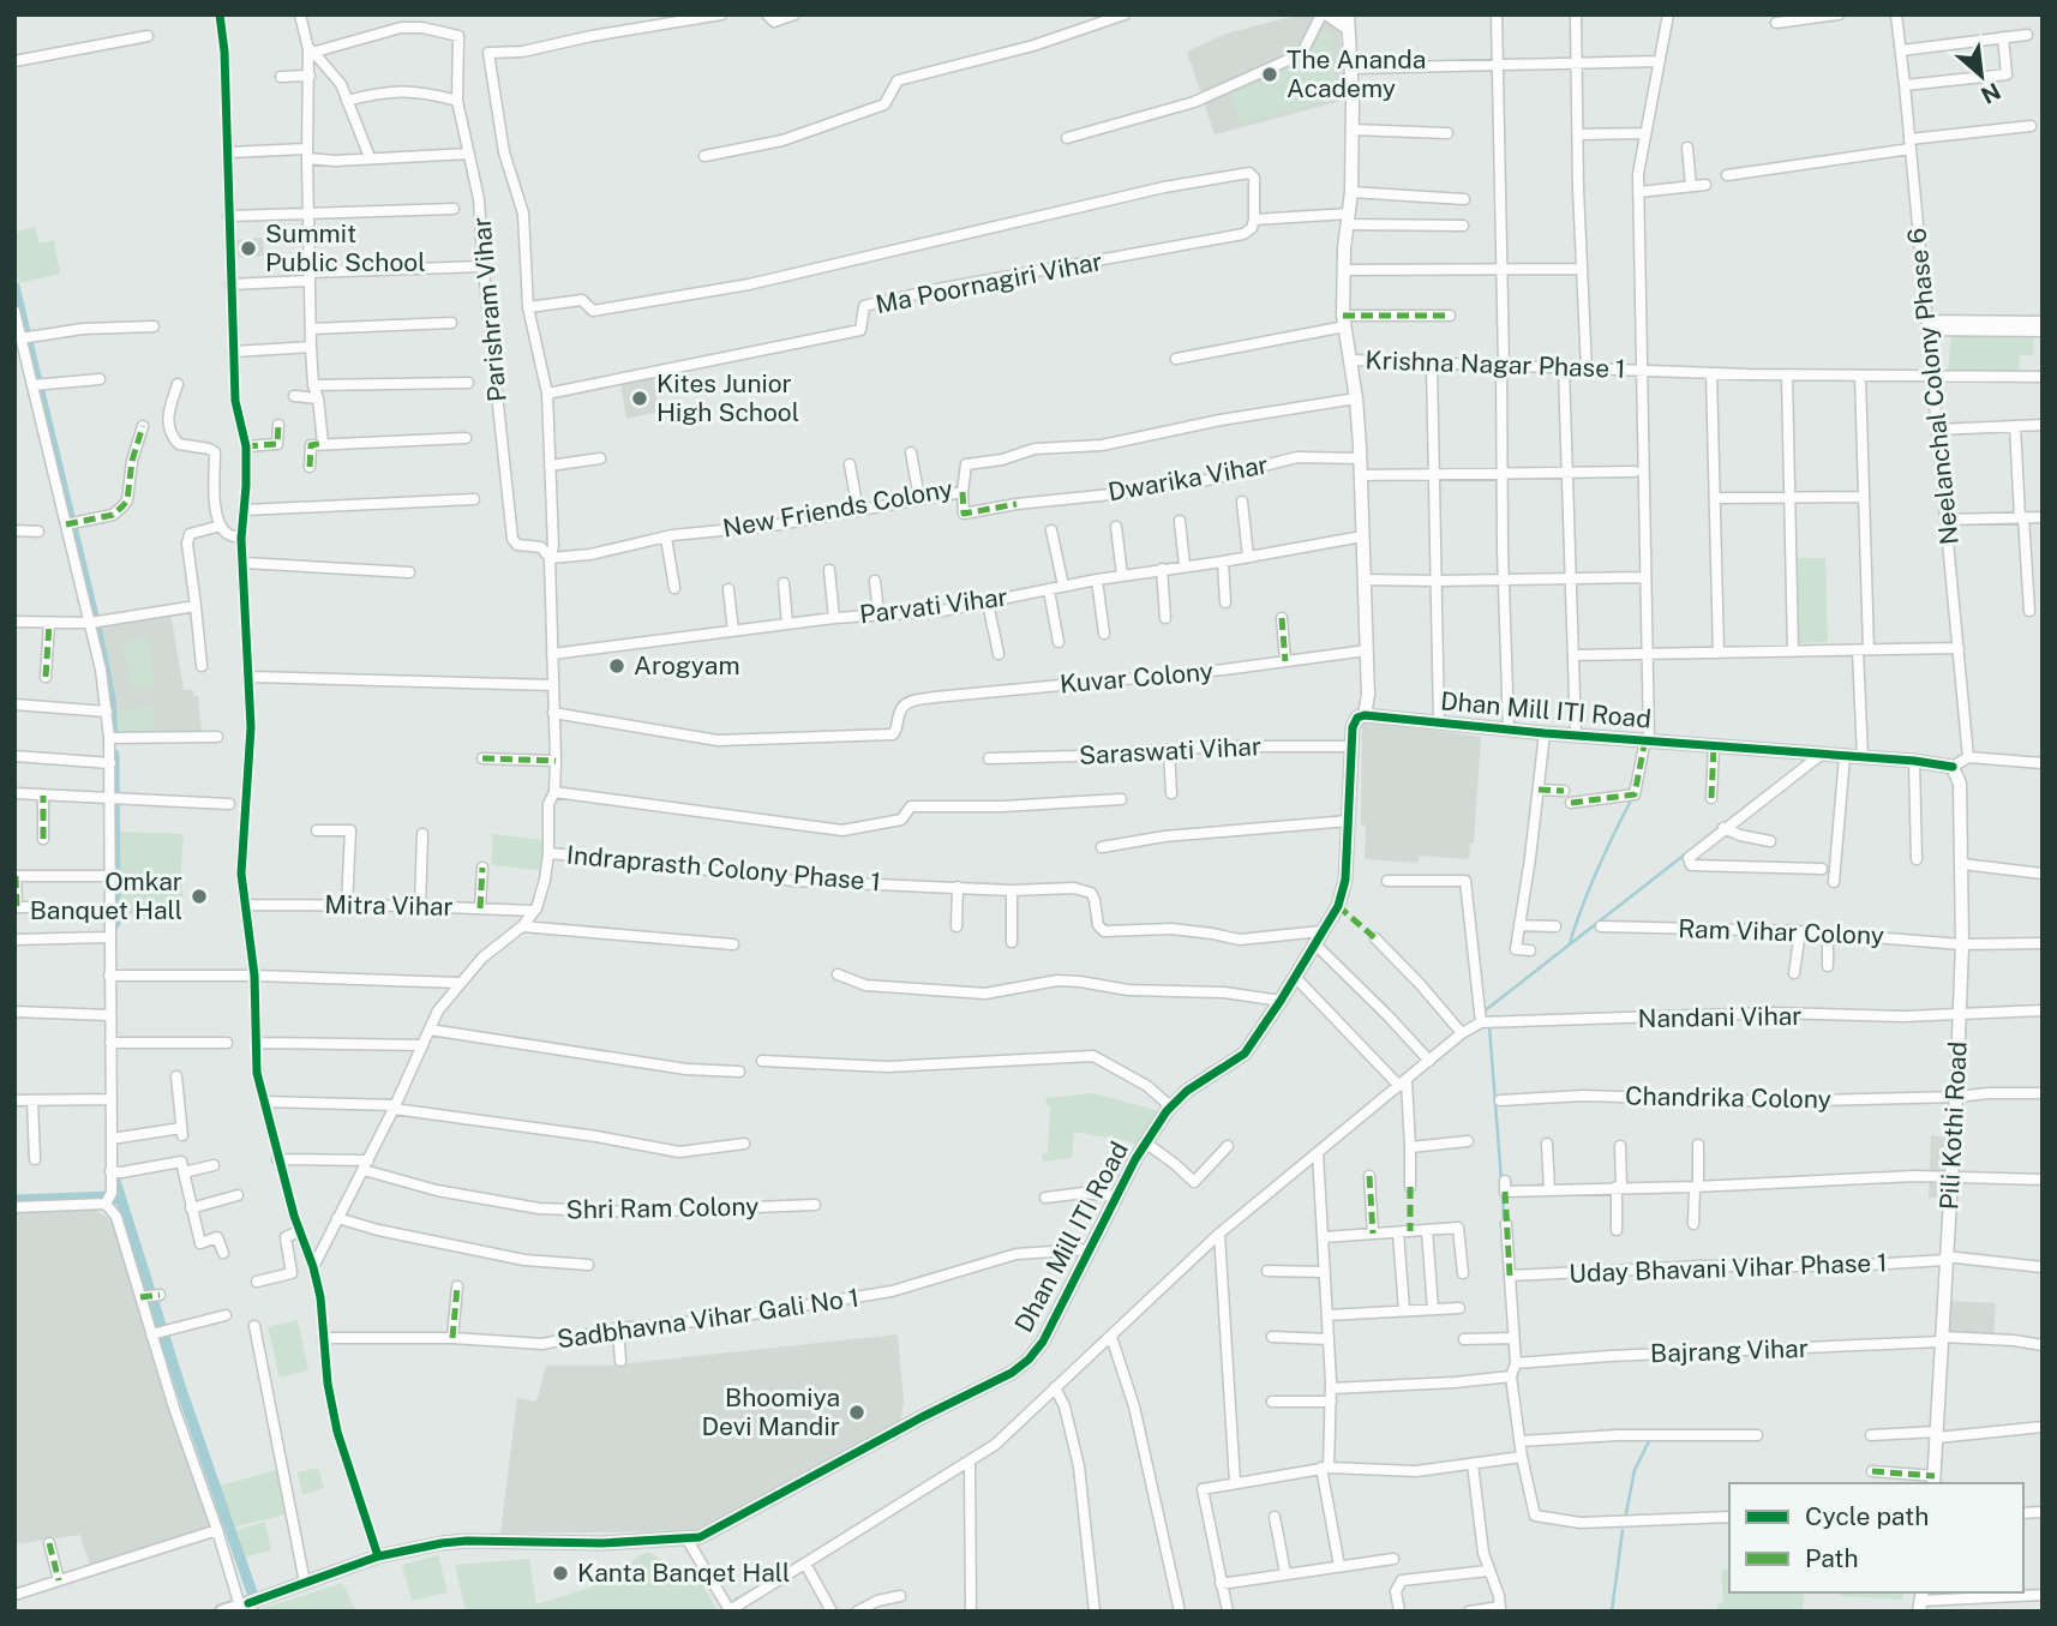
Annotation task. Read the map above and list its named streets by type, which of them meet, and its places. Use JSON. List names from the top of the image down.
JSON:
{
  "streets": {
    "street": [
      "Ma Poornagiri Vihar",
      "Parishram Vihar",
      "Krishna Nagar Phase 1",
      "Neelanchal Colony Phase 6",
      "Dwarika Vihar",
      "New Friends Colony",
      "Parvati Vihar",
      "Kuvar Colony",
      "Dhan Mill ITI Road",
      "Saraswati Vihar",
      "Indraprasth Colony Phase 1",
      "Mitra Vihar",
      "Ram Vihar Colony",
      "Nandani Vihar",
      "Chandrika Colony",
      "Pili Kothi Road",
      "Shri Ram Colony",
      "Uday Bhavani Vihar Phase 1",
      "Sadbhavna Vihar Gali No 1",
      "Bajrang Vihar"
    ]
  },
  "crossings": [
    ["Parishram Vihar", "New Friends Colony"],
    ["Krishna Nagar Phase 1", "Neelanchal Colony Phase 6"],
    ["Dwarika Vihar", "New Friends Colony"],
    ["Dhan Mill ITI Road", "Saraswati Vihar"],
    ["Dhan Mill ITI Road", "Indraprasth Colony Phase 1"],
    ["Dhan Mill ITI Road", "Pili Kothi Road"],
    ["Dhan Mill ITI Road", "Sadbhavna Vihar Gali No 1"],
    ["Ram Vihar Colony", "Pili Kothi Road"],
    ["Nandani Vihar", "Pili Kothi Road"],
    ["Chandrika Colony", "Pili Kothi Road"],
    ["Pili Kothi Road", "Uday Bhavani Vihar Phase 1"],
    ["Pili Kothi Road", "Bajrang Vihar"]
  ],
  "places": [
    "The Ananda Academy",
    "Summit Public School",
    "Kites Junior High School",
    "Arogyam",
    "Omkar Banquet Hall",
    "Bhoomiya Devi Mandir",
    "Kanta Banqet Hall"
  ],
  "legend": ["Cycle path", "Path"],
  "north": "bottom right"
}
